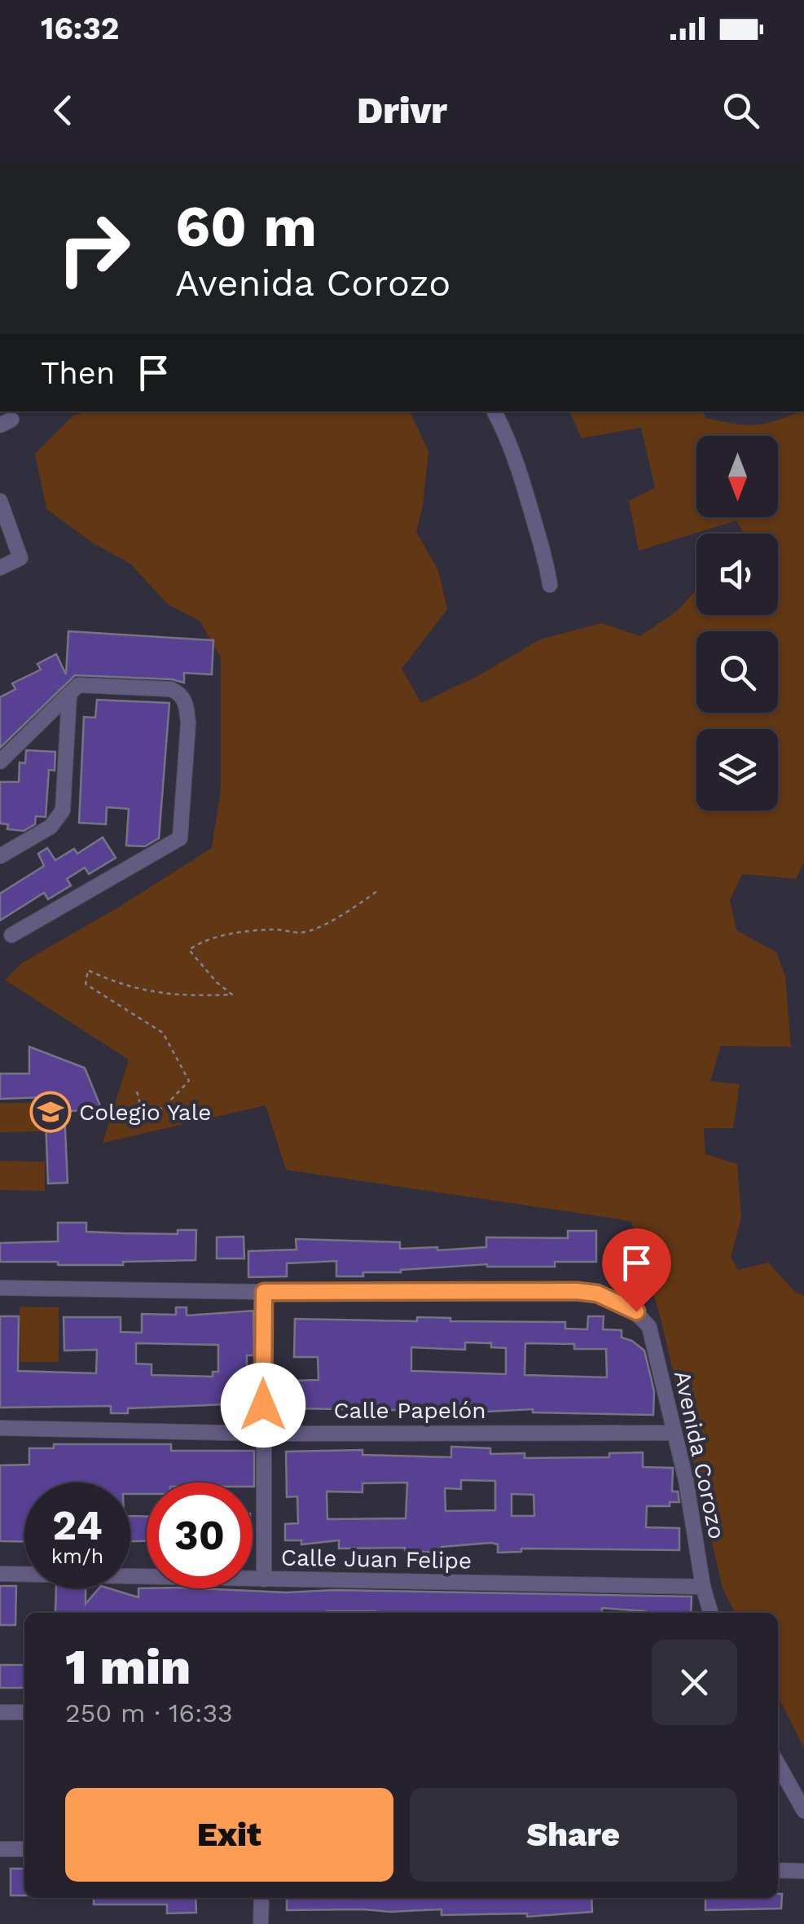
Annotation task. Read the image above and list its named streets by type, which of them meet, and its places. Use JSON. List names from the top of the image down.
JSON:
{
  "streets": {
    "street": ["Calle Papelón", "Avenida Corozo", "Calle Juan Felipe"]
  },
  "crossings": [
    ["Calle Papelón", "Avenida Corozo"],
    ["Avenida Corozo", "Calle Juan Felipe"]
  ],
  "places": {
    "school or university": ["Colegio Yale"]
  },
  "north": "bottom",
  "page": {
    "status": "16:32",
    "header": "Drivr",
    "turn": ["60 m", "Avenida Corozo"],
    "then": "Then",
    "speed": "24 km/h",
    "limit": "30",
    "heading": ["1 min", "250 m · 16:33"],
    "buttons": ["Exit", "Share"]
  }
}
